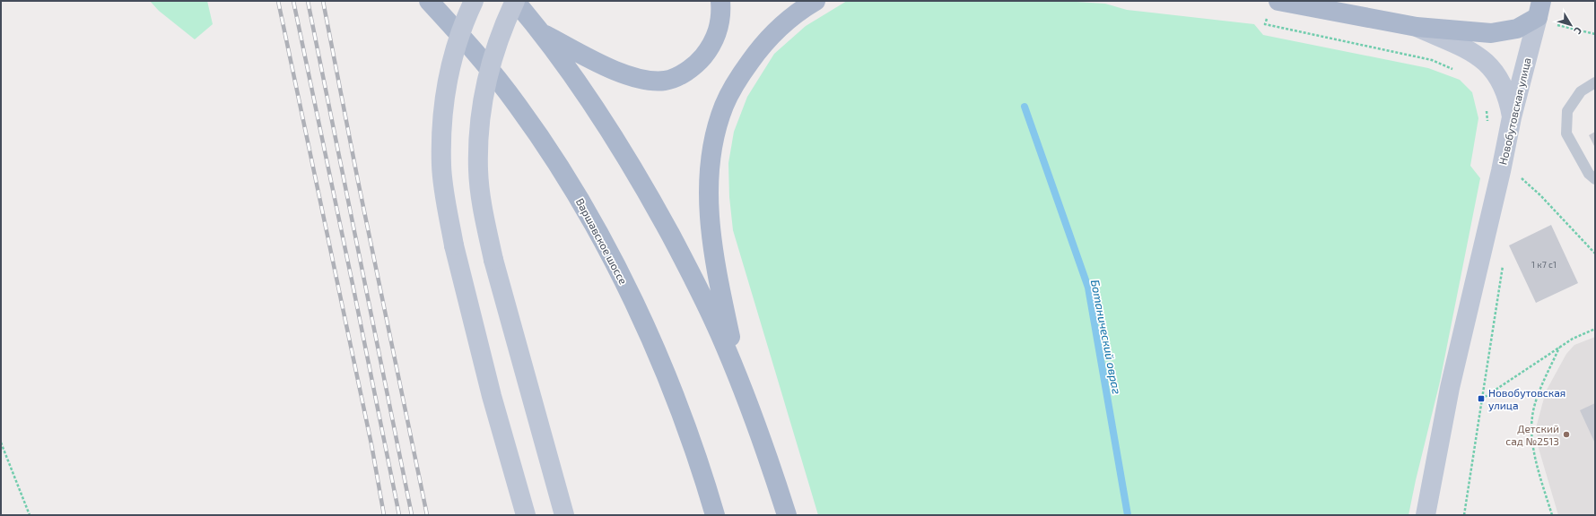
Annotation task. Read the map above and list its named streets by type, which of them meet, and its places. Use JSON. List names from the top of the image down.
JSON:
{
  "streets": {
    "main road": ["Варшавское шоссе"],
    "street": ["Новобутовская улица"]
  },
  "water": ["Ботанический овраг"],
  "places": {
    "transit": ["Новобутовская улица"],
    "other": ["Детский сад №2513"]
  },
  "house_numbers": ["1 к7 с1"],
  "north": "bottom right"
}
